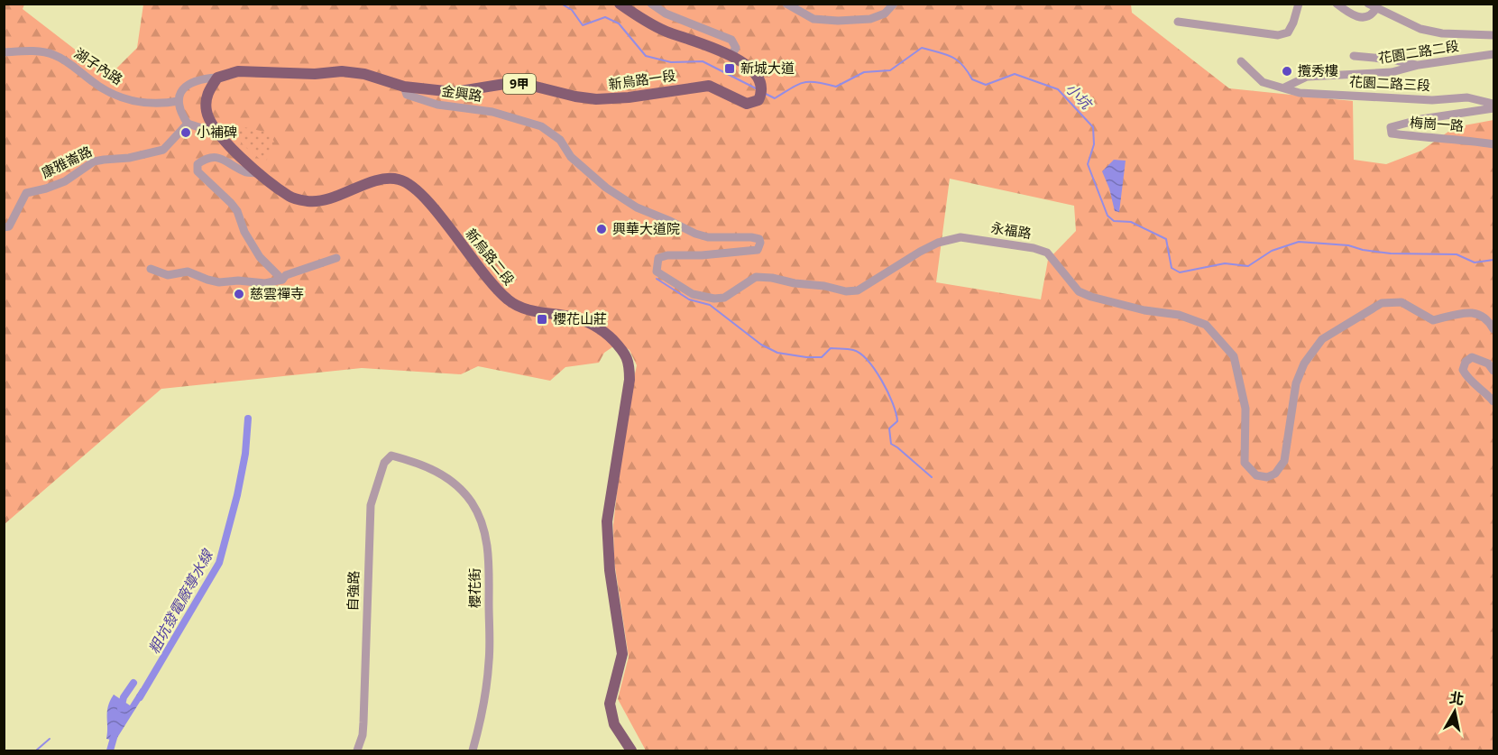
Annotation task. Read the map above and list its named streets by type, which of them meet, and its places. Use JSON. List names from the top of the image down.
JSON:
{
  "streets": {
    "main road": ["新烏路一段", "9甲", "新烏路二段"],
    "street": [
      "花園二路二段",
      "湖子內路",
      "花園二路三段",
      "金興路",
      "梅崗一路",
      "康雅崙路",
      "永福路",
      "櫻花街",
      "自強路"
    ]
  },
  "crossings": [
    ["花園二路二段", "花園二路三段"],
    ["新烏路一段", "金興路"],
    ["新烏路一段", "新烏路二段"],
    ["金興路", "永福路"],
    ["櫻花街", "自強路"]
  ],
  "water": ["小坑", "粗坑發電廠導水線"],
  "places": {
    "transit": ["新城大道", "櫻花山莊"],
    "other": [
      "攬秀樓",
      "小補碑",
      "興華大道院",
      "慈雲禪寺"
    ]
  },
  "north": "top"
}
